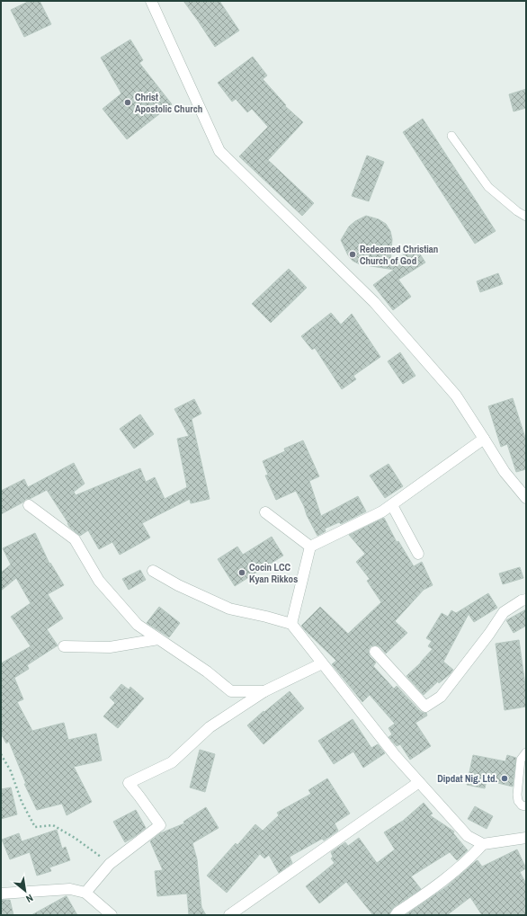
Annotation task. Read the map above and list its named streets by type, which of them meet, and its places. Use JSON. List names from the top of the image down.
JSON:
{
  "places": [
    "Christ Apostolic Church",
    "Redeemed Christian Church of God",
    "Cocin LCC Kyan Rikkos",
    "Dipdat Nig. Ltd."
  ],
  "north": "bottom right"
}
